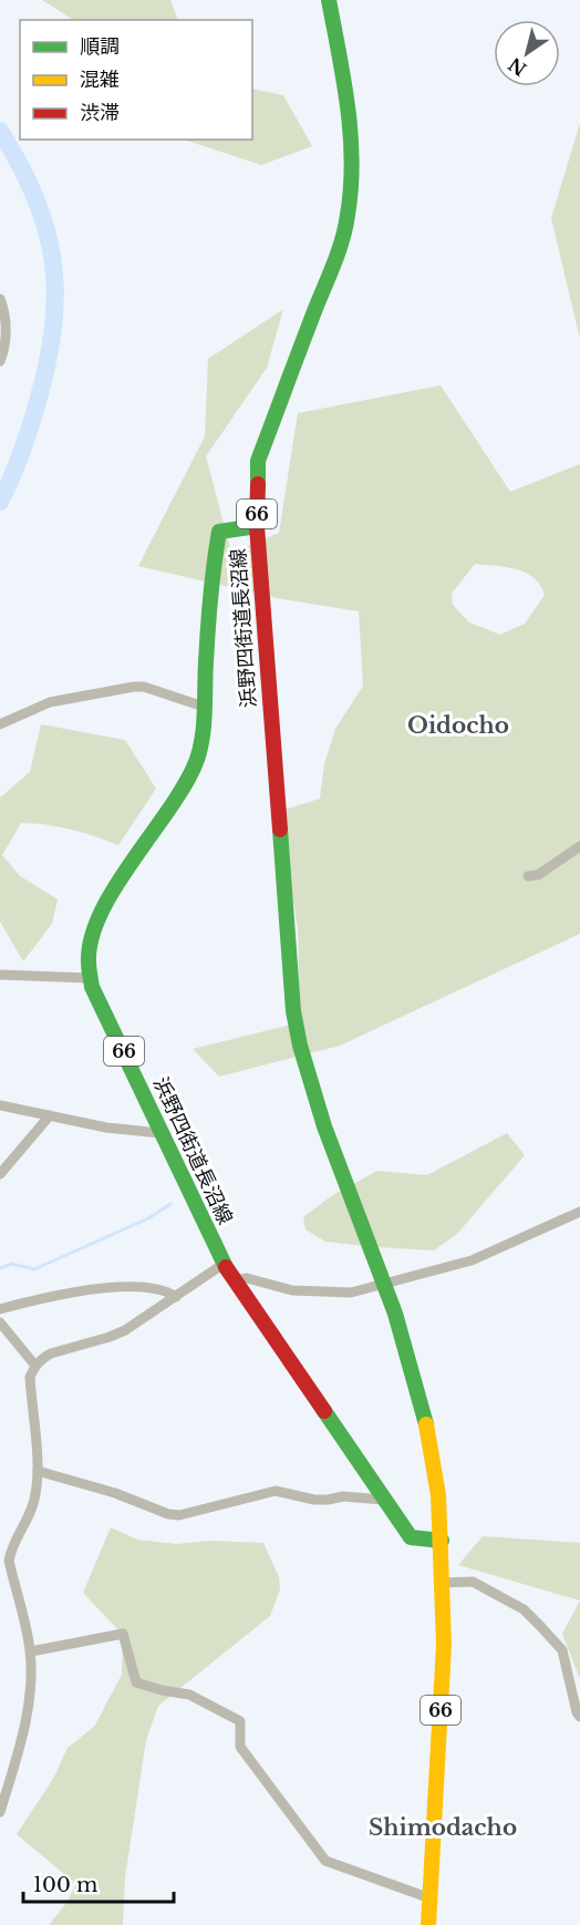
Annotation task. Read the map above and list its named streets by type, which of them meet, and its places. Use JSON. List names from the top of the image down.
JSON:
{
  "streets": {
    "main road": ["66", "浜野四街道長沼線"]
  },
  "districts": ["Oidocho", "Shimodacho"],
  "legend": ["順調", "混雑", "渋滞"],
  "scale_bar": "100 m",
  "north": "bottom left"
}
